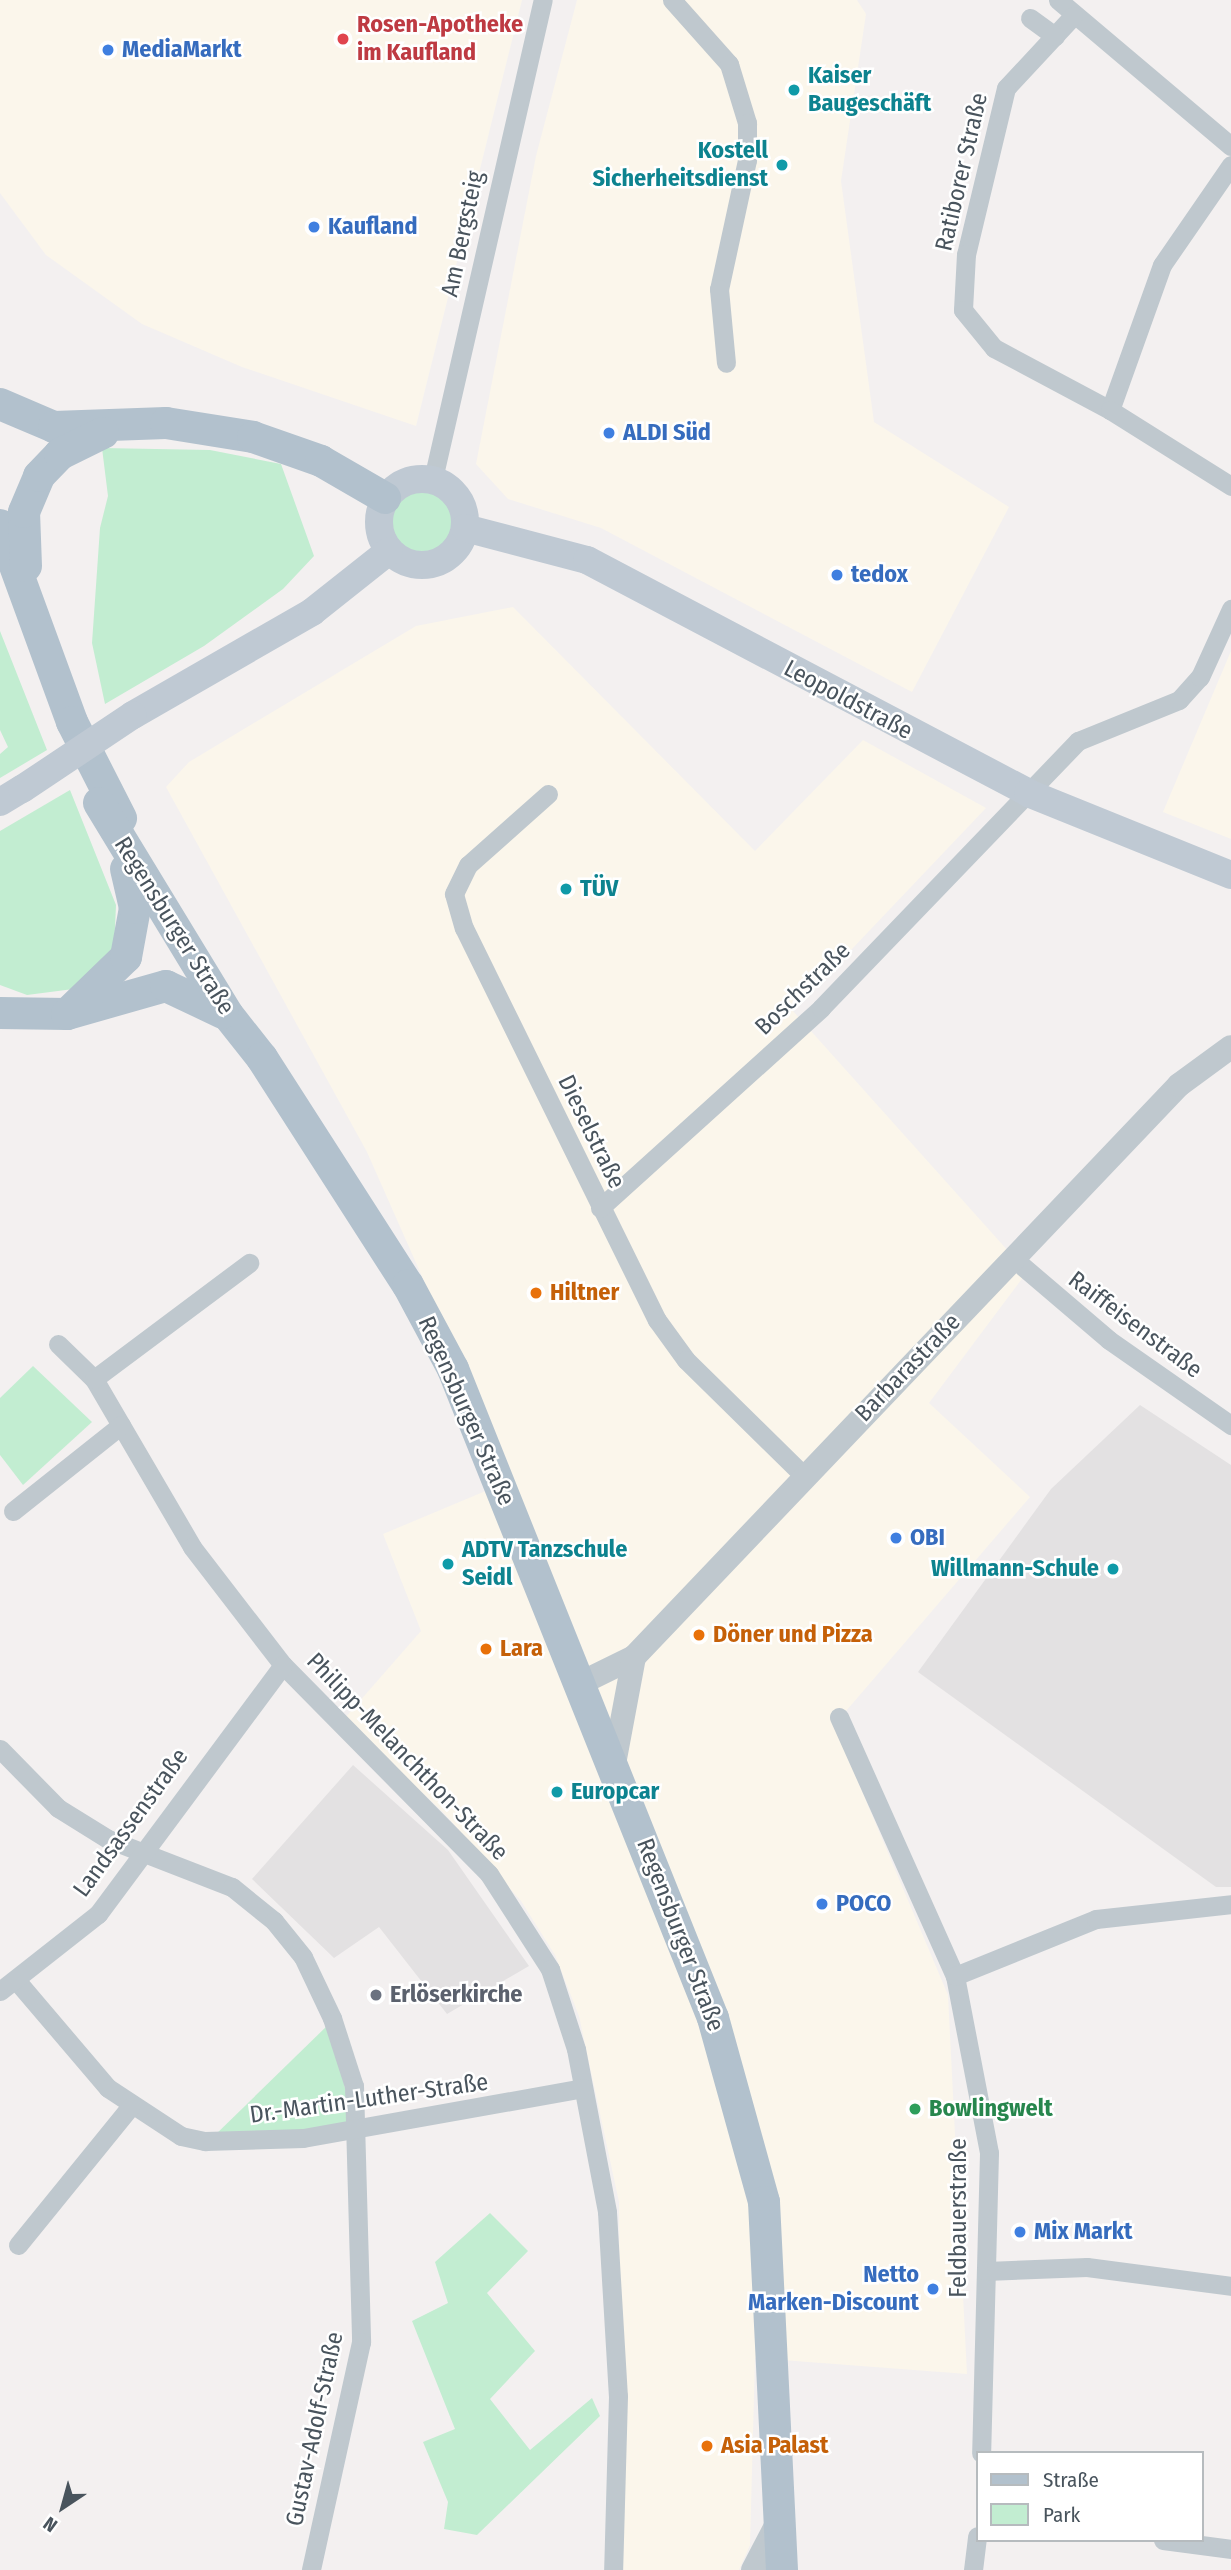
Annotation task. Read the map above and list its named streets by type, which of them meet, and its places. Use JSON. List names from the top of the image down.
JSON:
{
  "streets": {
    "main road": ["Leopoldstraße", "Regensburger Straße"],
    "street": [
      "Ratiborer Straße",
      "Am Bergsteig",
      "Boschstraße",
      "Dieselstraße",
      "Raiffeisenstraße",
      "Barbarastraße",
      "Philipp-Melanchthon-Straße",
      "Landsassenstraße",
      "Dr.-Martin-Luther-Straße",
      "Feldbauerstraße",
      "Gustav-Adolf-Straße"
    ]
  },
  "crossings": [
    ["Am Bergsteig", "Leopoldstraße"],
    ["Leopoldstraße", "Boschstraße"],
    ["Regensburger Straße", "Barbarastraße"],
    ["Boschstraße", "Dieselstraße"],
    ["Dieselstraße", "Barbarastraße"],
    ["Raiffeisenstraße", "Barbarastraße"],
    ["Philipp-Melanchthon-Straße", "Landsassenstraße"],
    ["Philipp-Melanchthon-Straße", "Dr.-Martin-Luther-Straße"],
    ["Landsassenstraße", "Dr.-Martin-Luther-Straße"],
    ["Landsassenstraße", "Gustav-Adolf-Straße"],
    ["Dr.-Martin-Luther-Straße", "Gustav-Adolf-Straße"]
  ],
  "places": [
    "Rosen-Apotheke im Kaufland",
    "MediaMarkt",
    "Kaiser Baugeschäft",
    "Kostell Sicherheitsdienst",
    "Kaufland",
    "ALDI Süd",
    "tedox",
    "TÜV",
    "Hiltner",
    "OBI",
    "ADTV Tanzschule Seidl",
    "Willmann-Schule",
    "Döner und Pizza",
    "Lara",
    "Europcar",
    "POCO",
    "Erlöserkirche",
    "Bowlingwelt",
    "Mix Markt",
    "Netto Marken-Discount",
    "Asia Palast"
  ],
  "legend": ["Straße", "Park"],
  "north": "bottom left"
}
